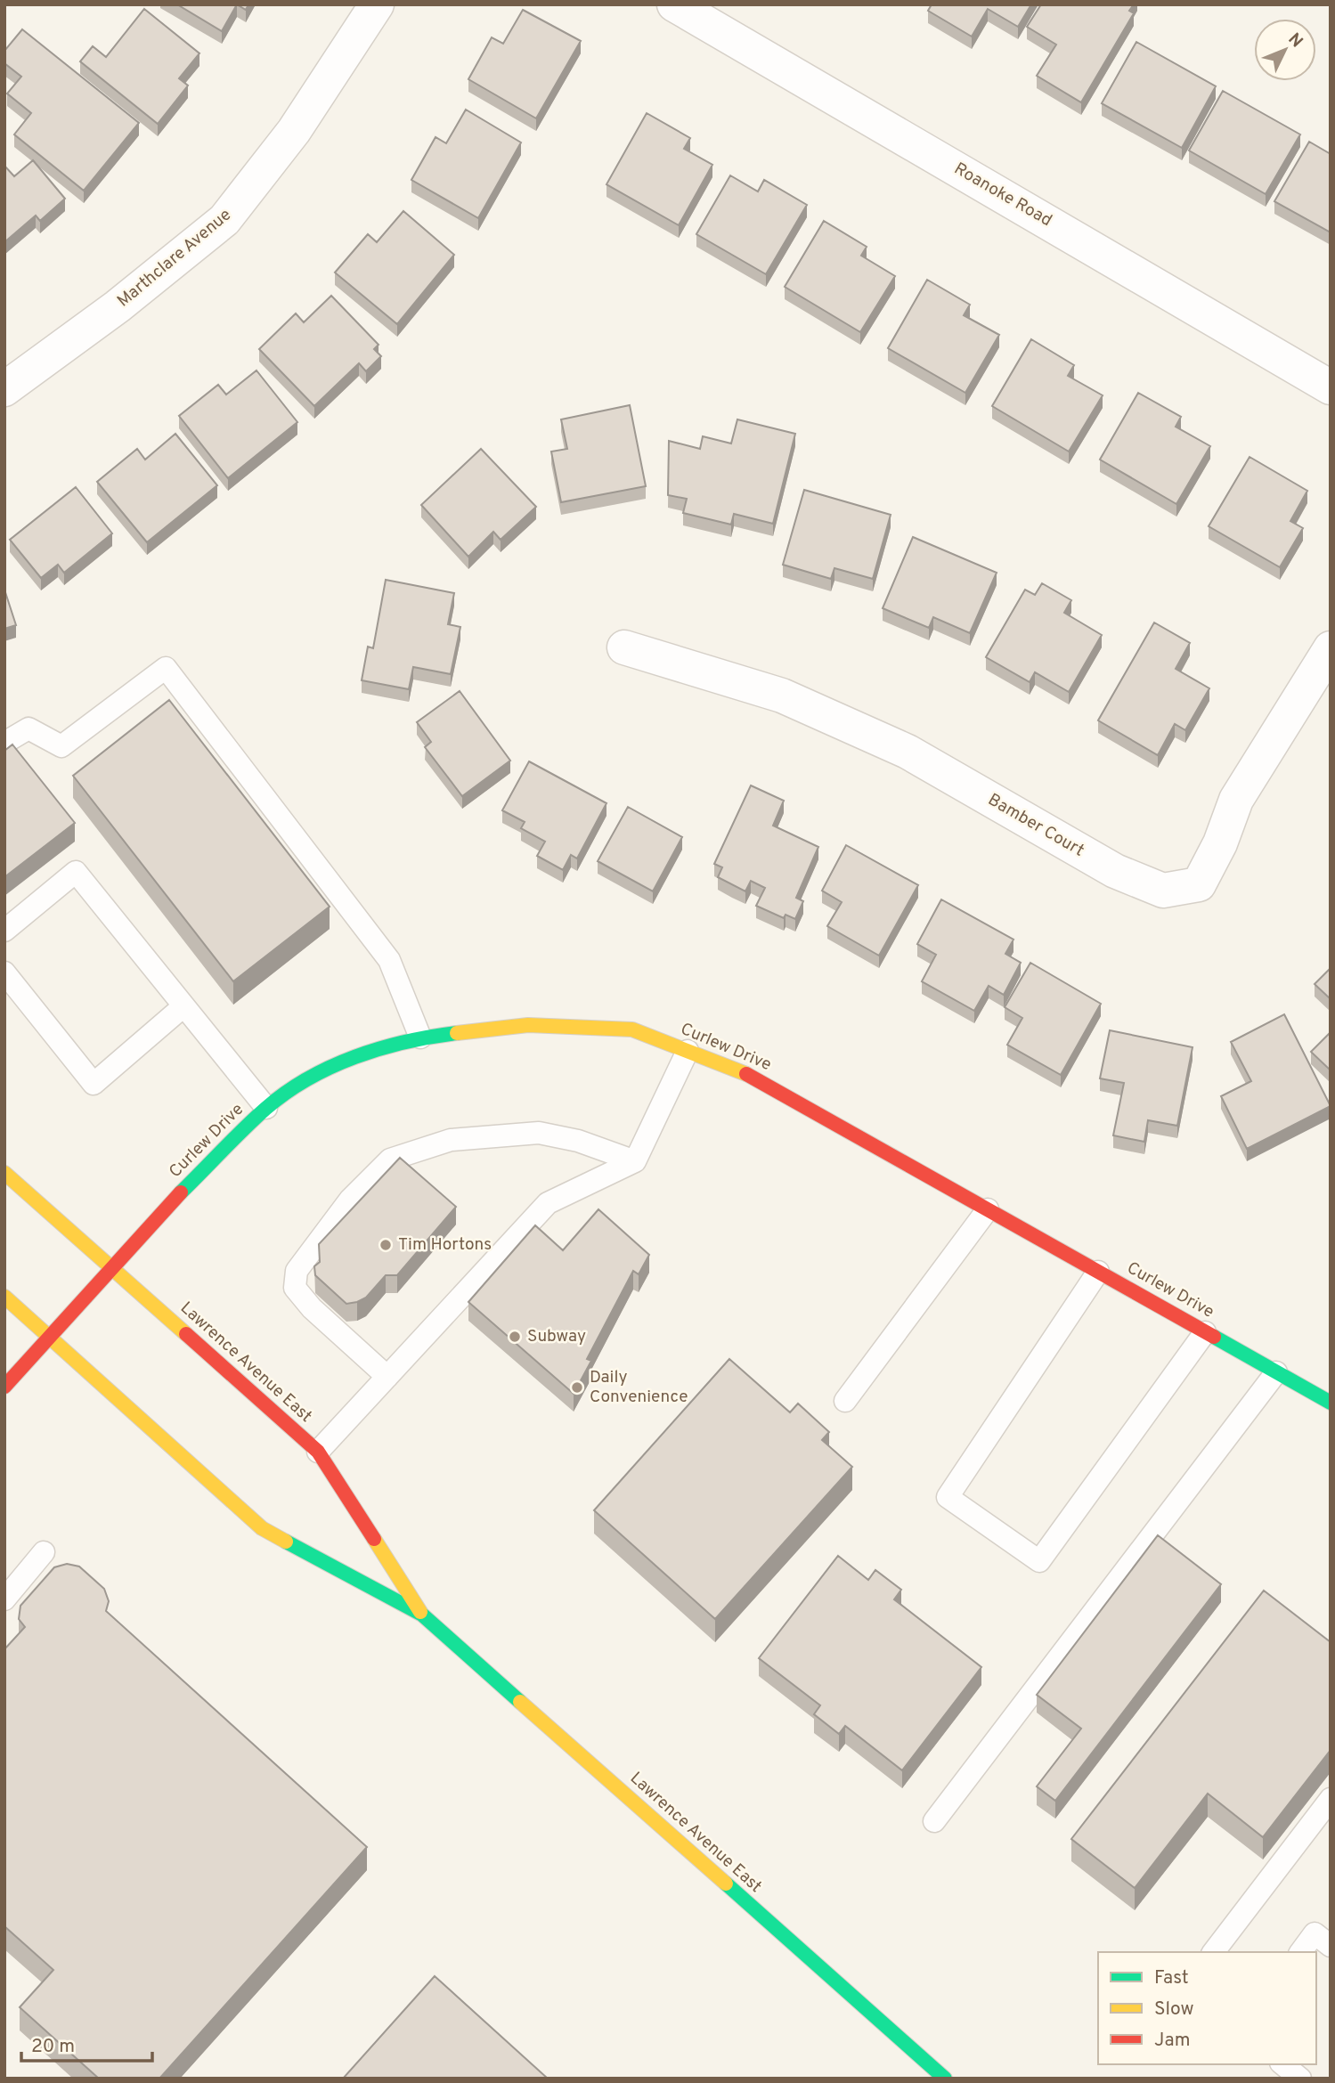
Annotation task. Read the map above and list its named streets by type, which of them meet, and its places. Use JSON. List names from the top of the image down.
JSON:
{
  "streets": {
    "main road": ["Curlew Drive", "Lawrence Avenue East"],
    "street": ["Roanoke Road", "Marthclare Avenue", "Bamber Court"]
  },
  "crossings": [
    ["Curlew Drive", "Lawrence Avenue East"]
  ],
  "places": ["Tim Hortons", "Subway", "Daily Convenience"],
  "legend": ["Fast", "Slow", "Jam"],
  "scale_bar": "20 m",
  "north": "top right"
}
